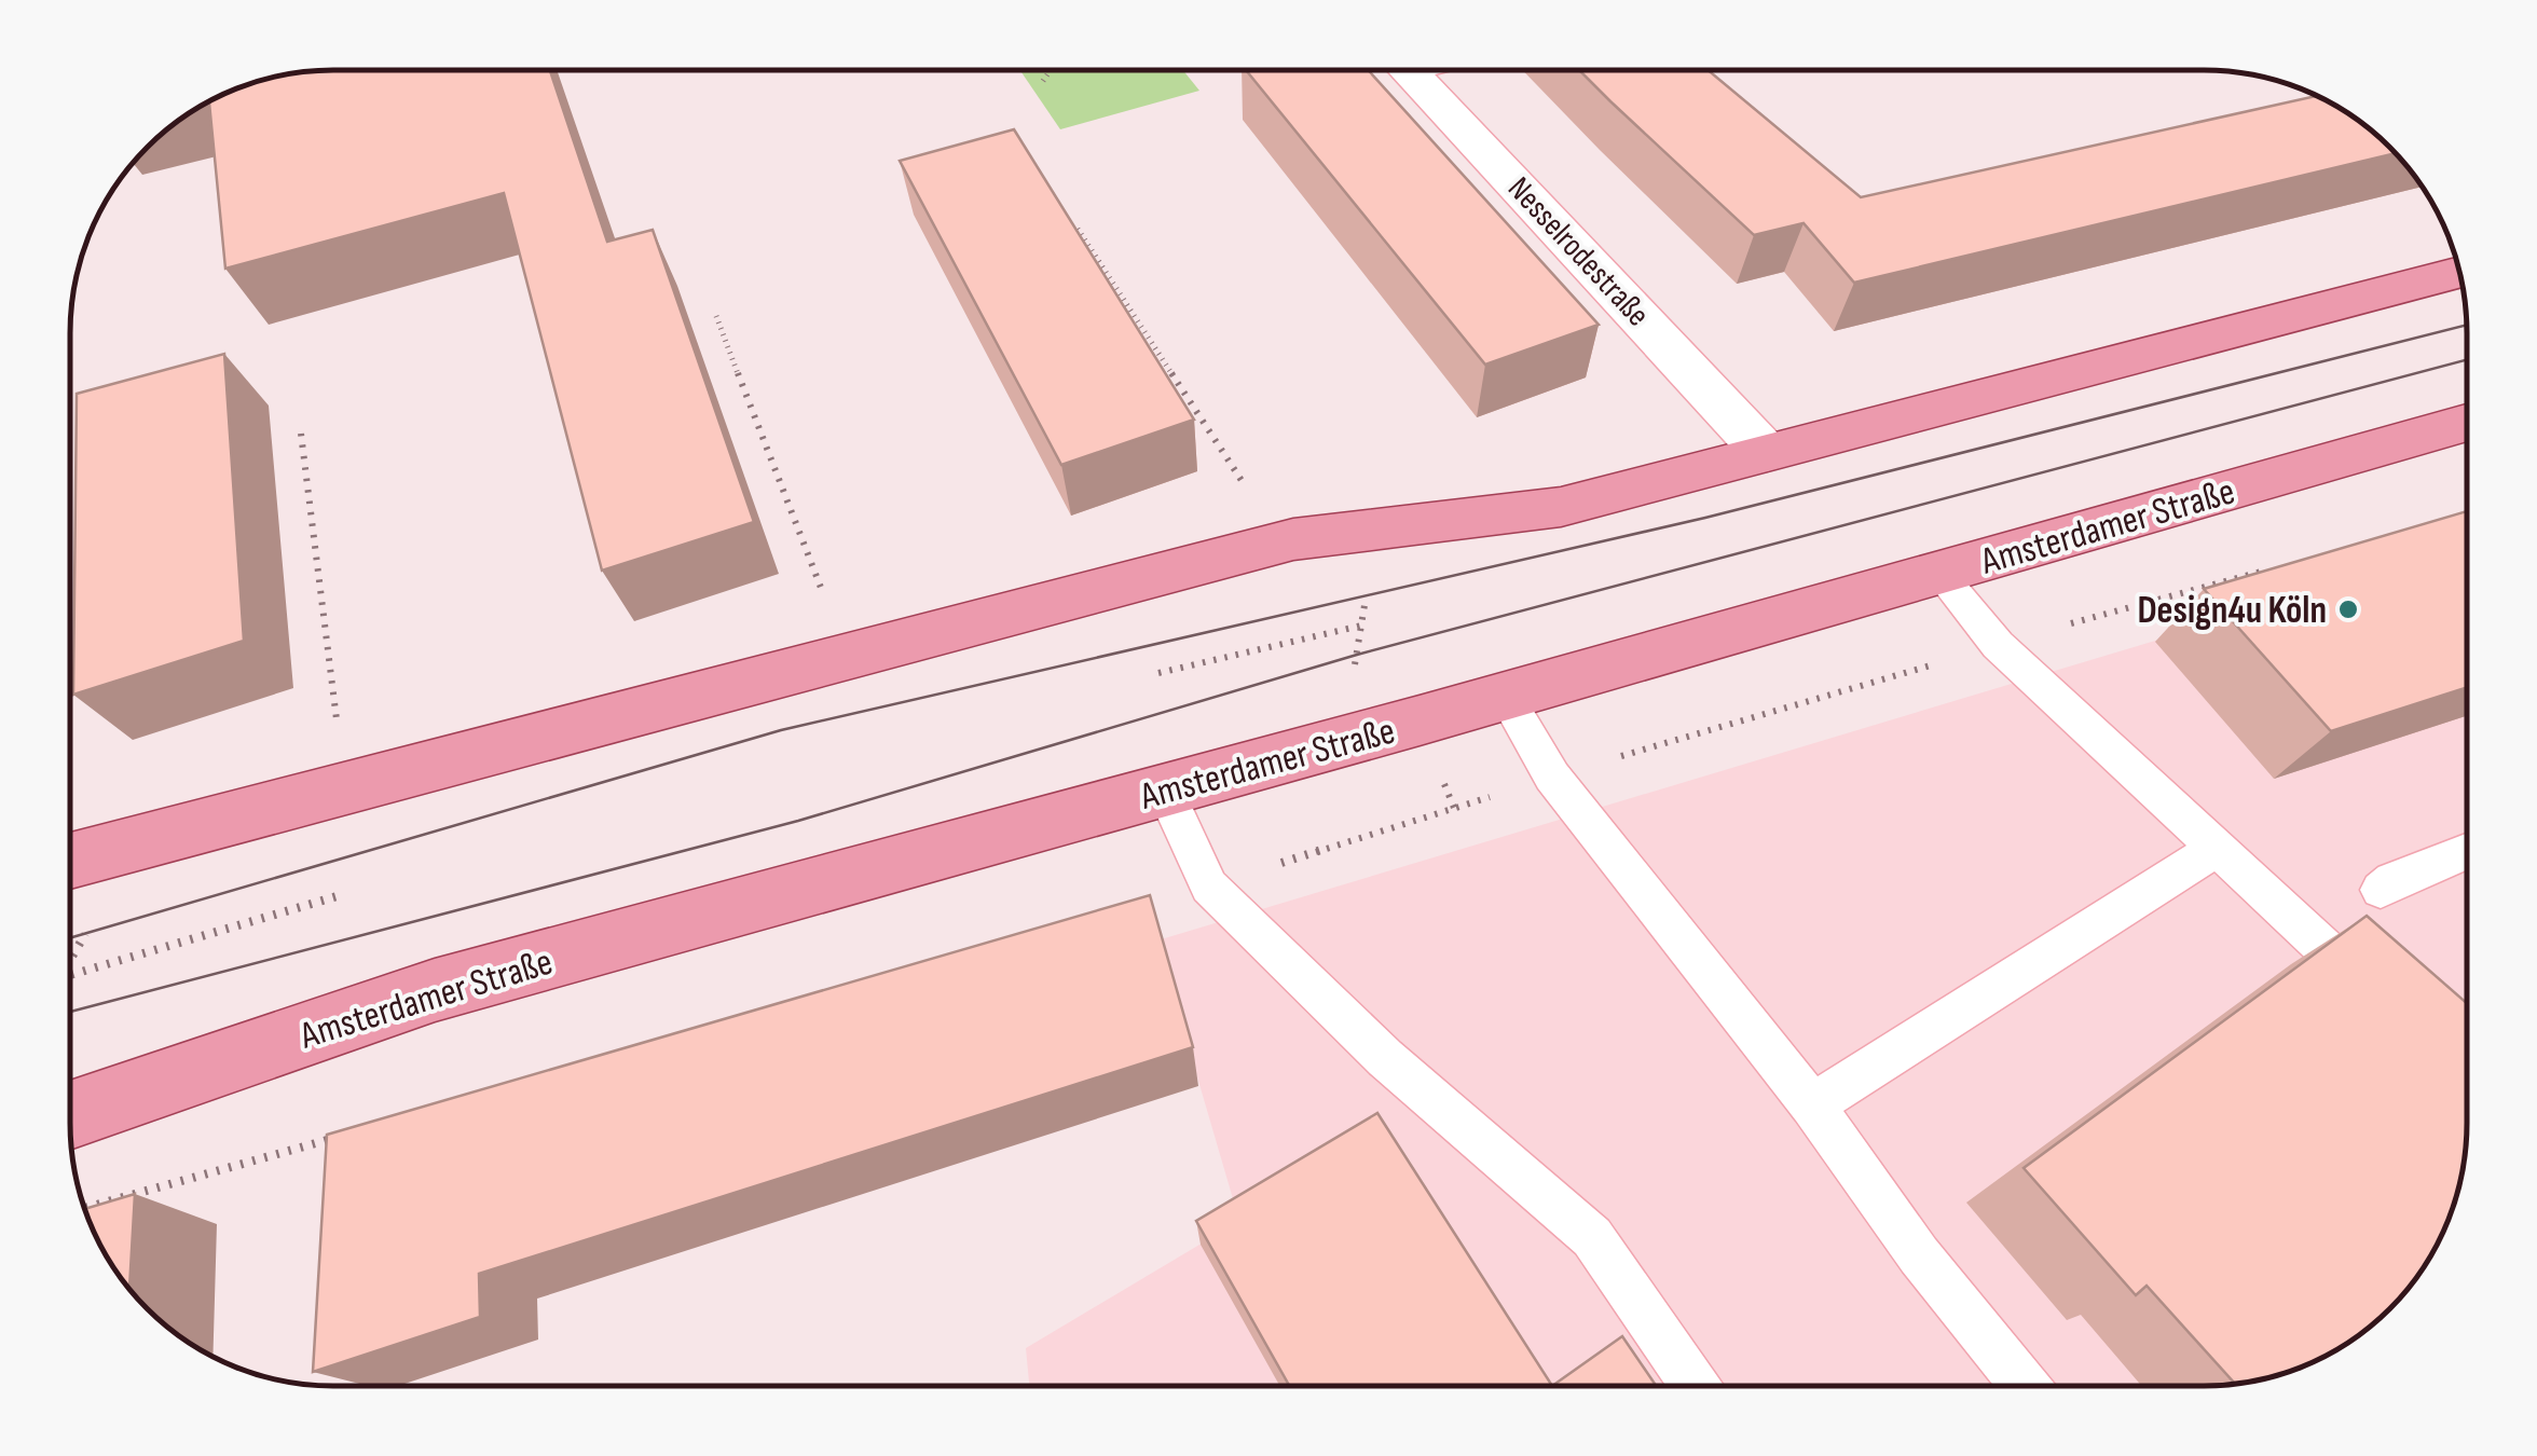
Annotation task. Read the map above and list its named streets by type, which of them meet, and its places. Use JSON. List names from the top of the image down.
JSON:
{
  "streets": {
    "main road": ["Amsterdamer Straße"],
    "street": ["Nesselrodestraße"]
  },
  "places": ["Design4u Köln"]
}
